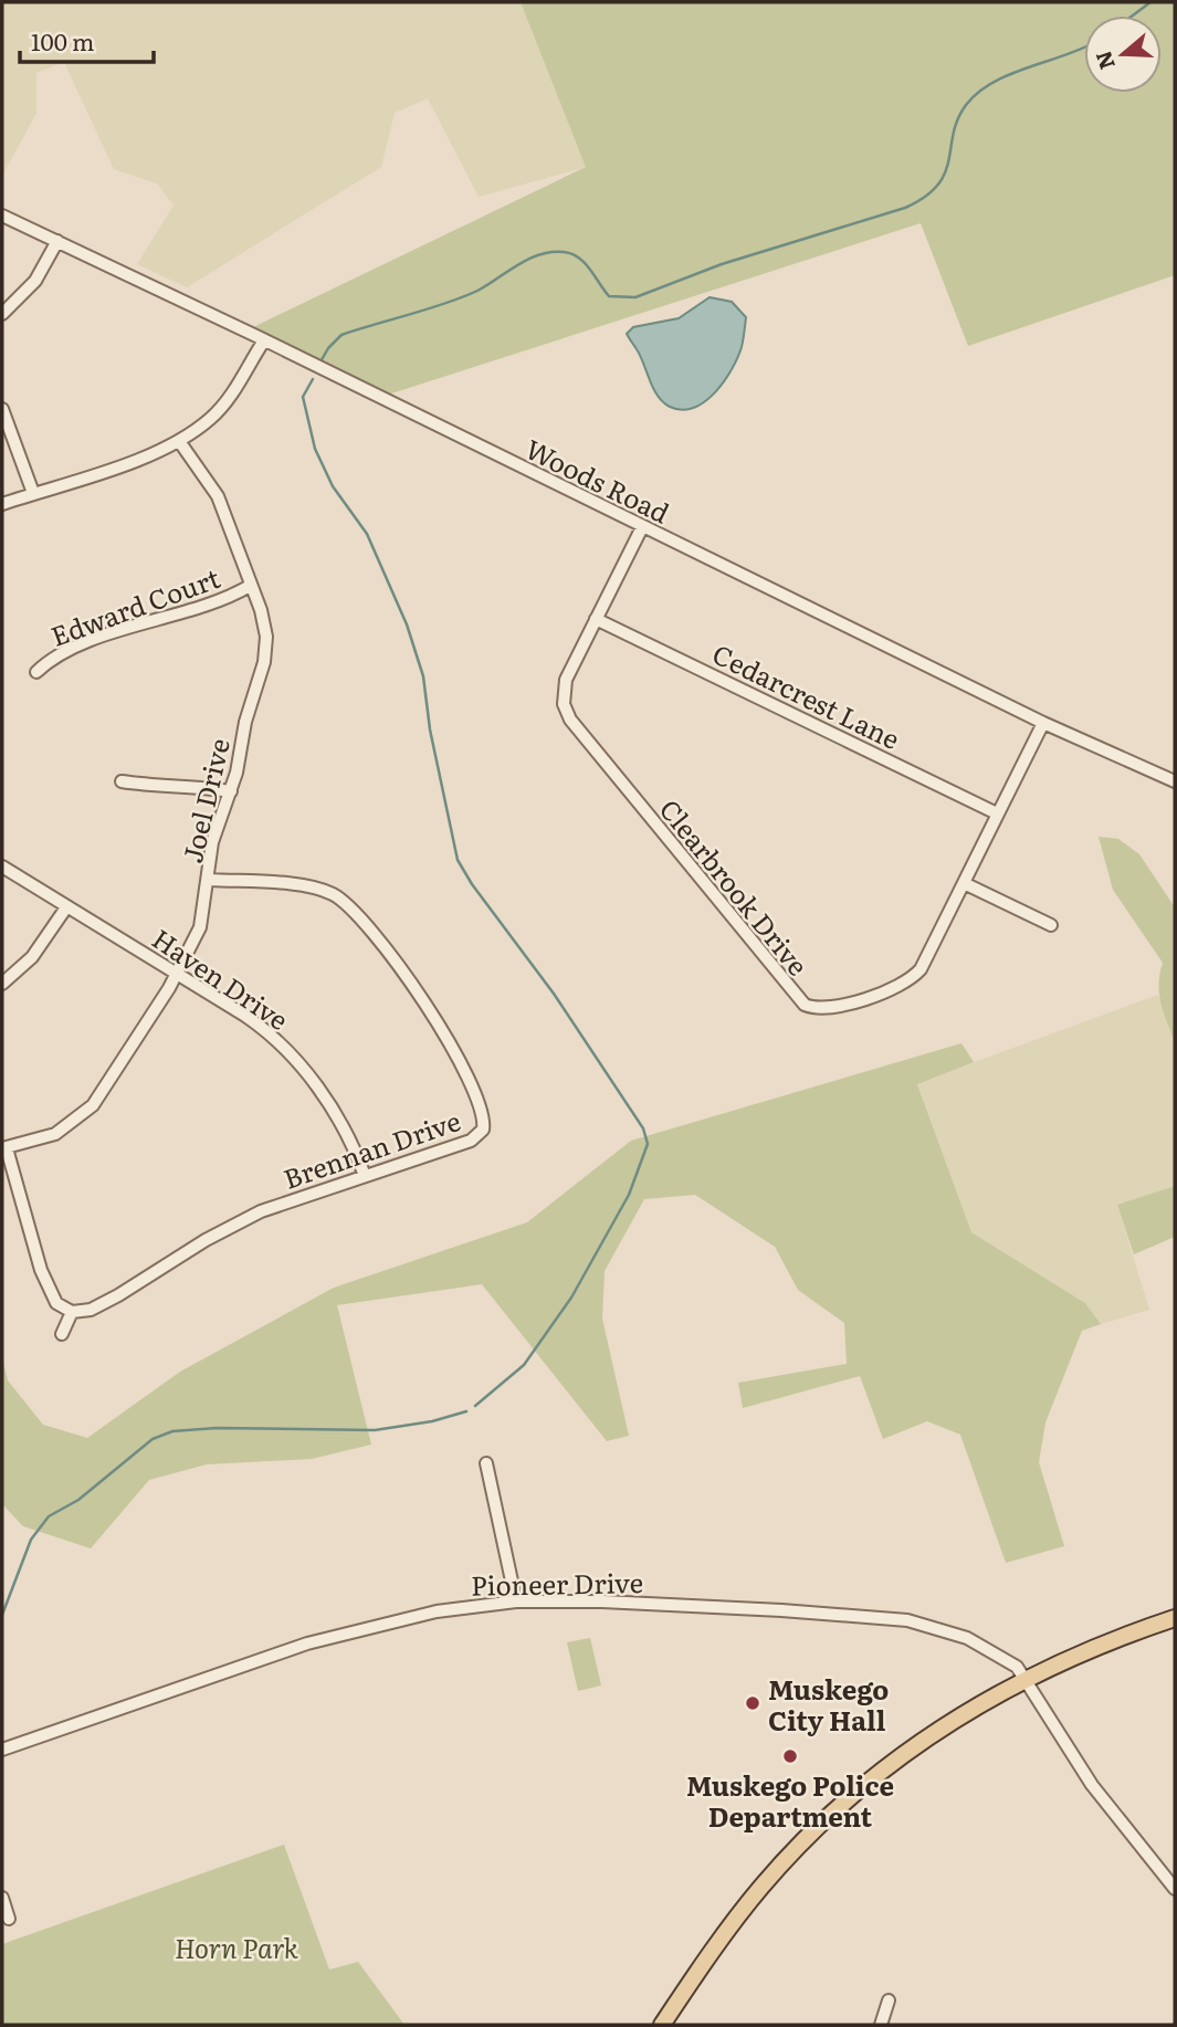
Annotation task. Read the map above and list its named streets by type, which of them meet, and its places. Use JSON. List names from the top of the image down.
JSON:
{
  "streets": {
    "street": [
      "Woods Road",
      "Edward Court",
      "Cedarcrest Lane",
      "Joel Drive",
      "Clearbrook Drive",
      "Haven Drive",
      "Brennan Drive",
      "Pioneer Drive"
    ]
  },
  "crossings": [
    ["Woods Road", "Clearbrook Drive"],
    ["Edward Court", "Joel Drive"],
    ["Cedarcrest Lane", "Clearbrook Drive"],
    ["Joel Drive", "Haven Drive"],
    ["Joel Drive", "Brennan Drive"],
    ["Haven Drive", "Brennan Drive"]
  ],
  "parks": ["Horn Park"],
  "places": ["Muskego City Hall", "Muskego Police Department"],
  "scale_bar": "100 m",
  "north": "left"
}
